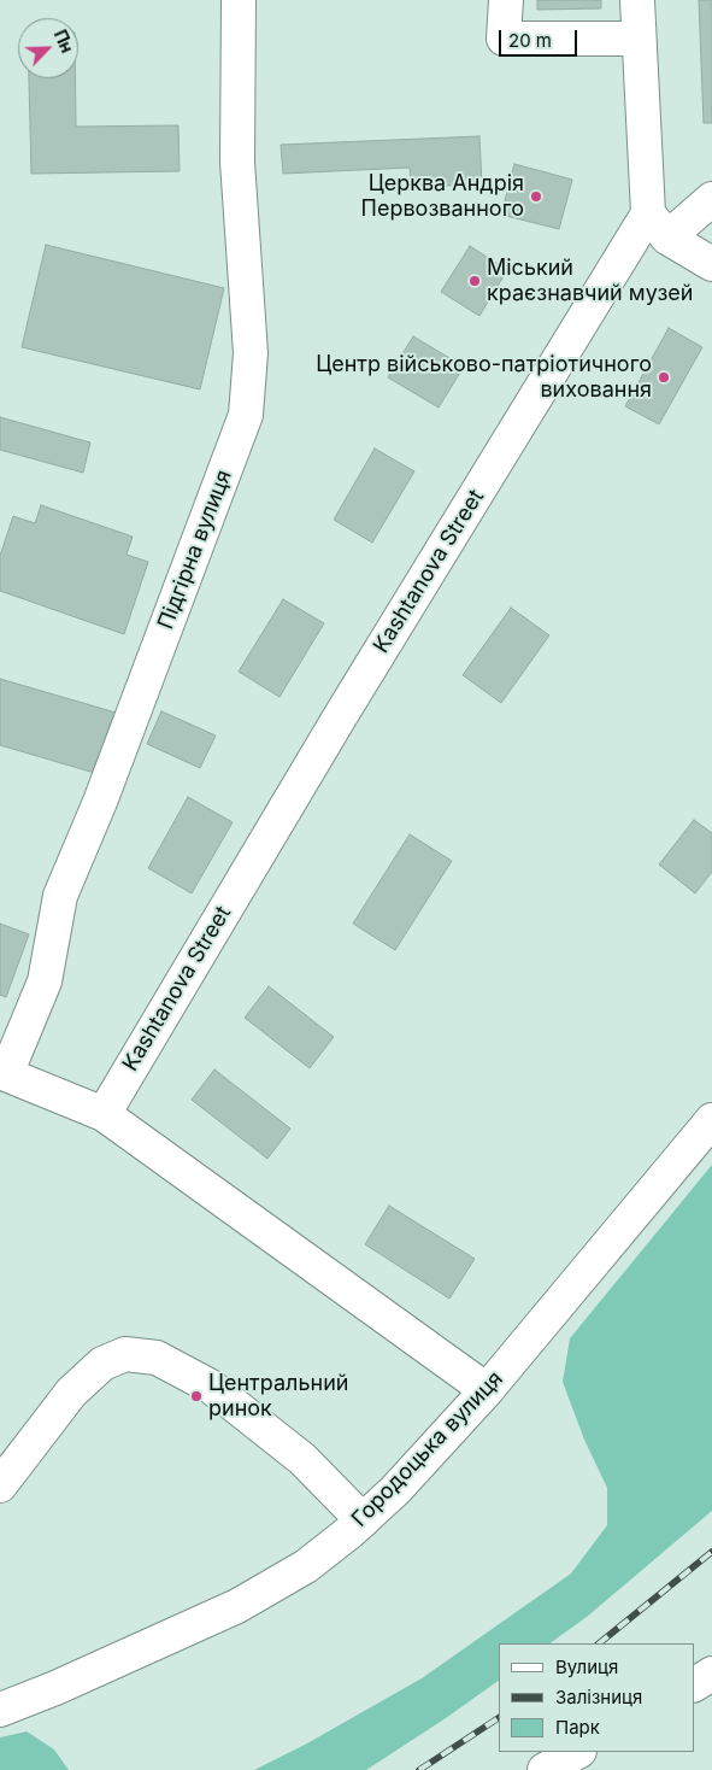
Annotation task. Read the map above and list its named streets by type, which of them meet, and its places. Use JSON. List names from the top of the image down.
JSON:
{
  "streets": {
    "street": ["Підгірна вулиця", "Kashtanova Street", "Городоцька вулиця"]
  },
  "places": [
    "Церква Андрія Первозванного",
    "Міський краєзнавчий музей",
    "Центр військово-патріотичного виховання",
    "Центральний ринок"
  ],
  "legend": ["Вулиця", "Залізниця", "Парк"],
  "scale_bar": "20 m",
  "north": "top right"
}
